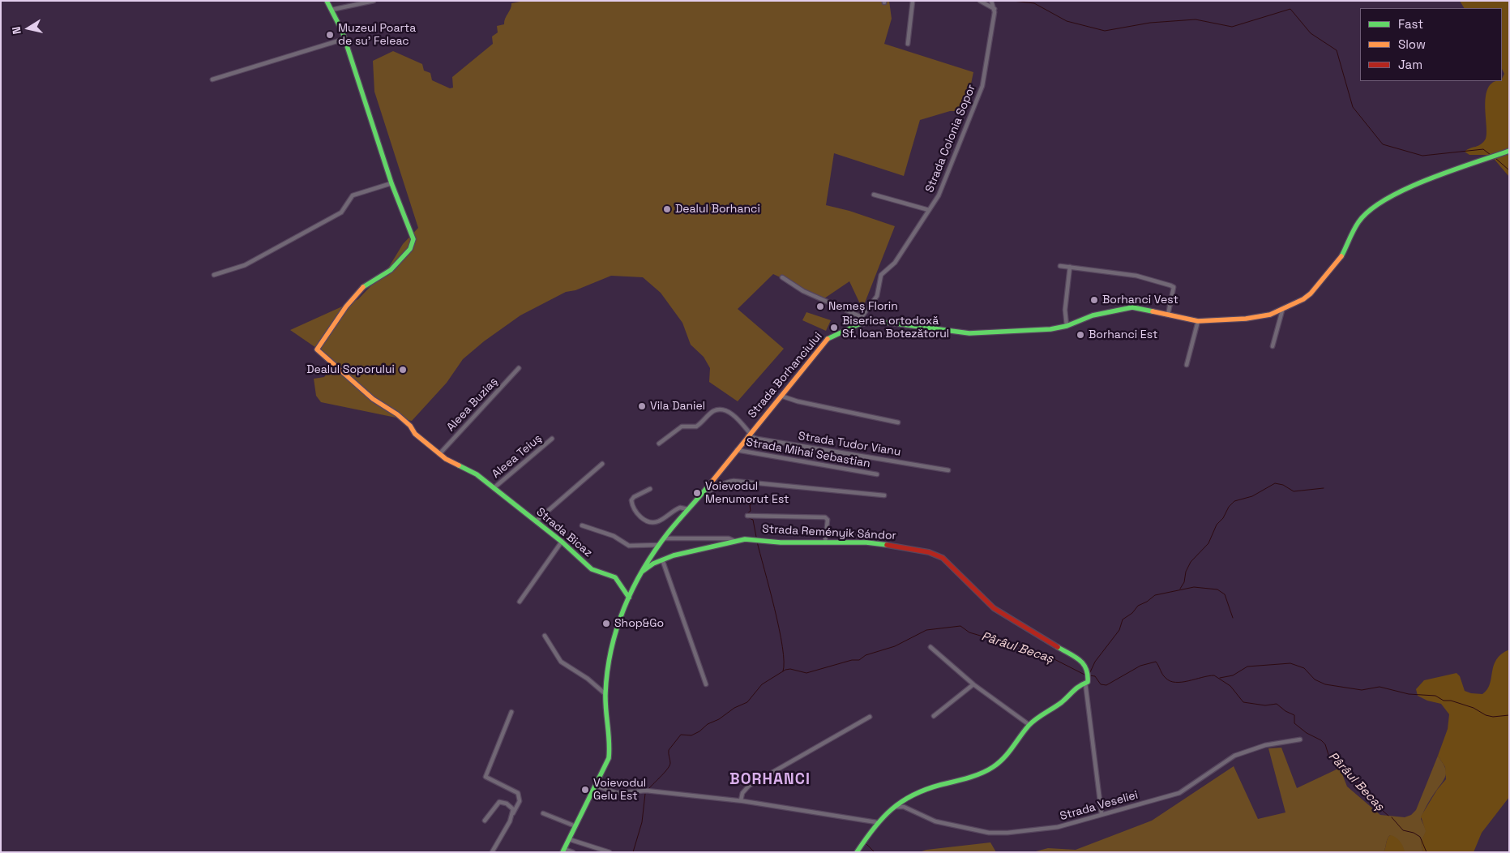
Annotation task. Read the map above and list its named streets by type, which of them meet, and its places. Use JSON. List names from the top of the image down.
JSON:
{
  "streets": {
    "street": [
      "Strada Colonia Sopor",
      "Strada Borhanciului",
      "Aleea Buziaş",
      "Strada Tudor Vianu",
      "Strada Mihai Sebastian",
      "Aleea Teiuş",
      "Strada Bicaz",
      "Strada Reményik Sándor",
      "Strada Veseliei"
    ]
  },
  "crossings": [
    ["Strada Borhanciului", "Strada Tudor Vianu"],
    ["Strada Borhanciului", "Strada Mihai Sebastian"],
    ["Strada Borhanciului", "Strada Bicaz"],
    ["Strada Borhanciului", "Strada Reményik Sándor"],
    ["Aleea Buziaş", "Strada Bicaz"],
    ["Aleea Teiuş", "Strada Bicaz"]
  ],
  "districts": ["BORHANCI"],
  "water": ["Pârâul Becaș"],
  "places": [
    "Muzeul Poarta de su' Feleac",
    "Dealul Borhanci",
    "Borhanci Vest",
    "Nemeș Florin",
    "Biserica ortodoxă Sf. Ioan Botezătorul",
    "Borhanci Est",
    "Dealul Soporului",
    "Vila Daniel",
    "Voievodul Menumorut Est",
    "Shop&Go",
    "Voievodul Gelu Est"
  ],
  "legend": ["Fast", "Slow", "Jam"],
  "north": "left"
}
